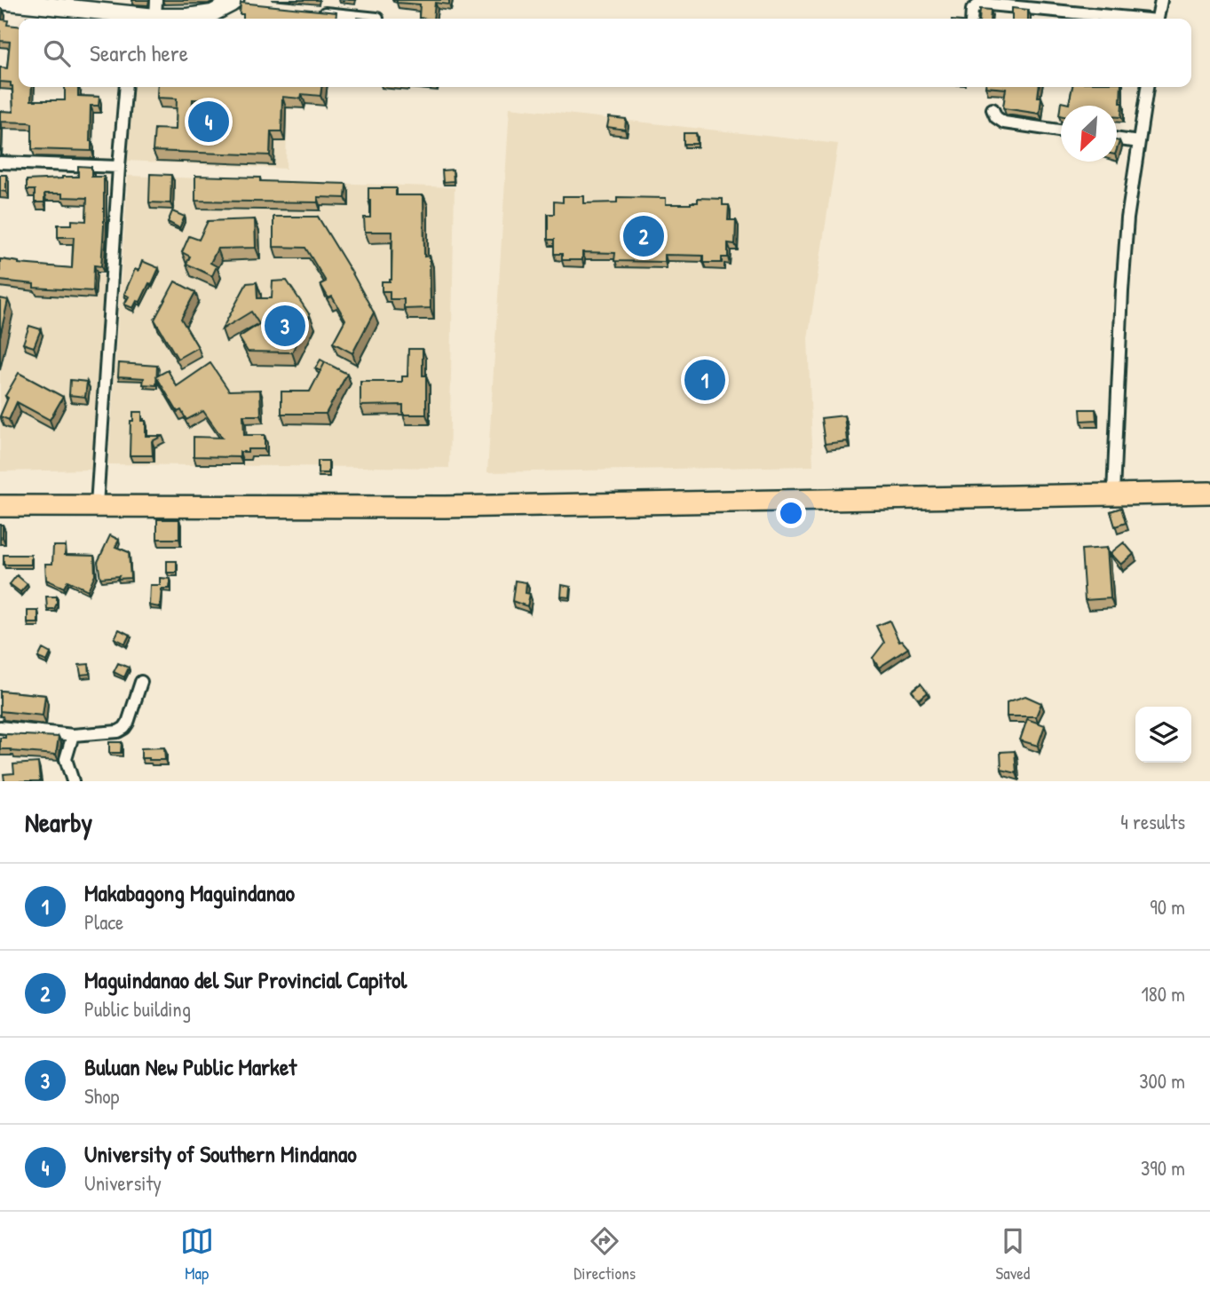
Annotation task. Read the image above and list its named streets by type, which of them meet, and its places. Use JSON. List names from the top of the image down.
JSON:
{
  "north": "bottom left",
  "page": {
    "search": "Search here",
    "pins": [
      "4",
      "2",
      "3",
      "1"
    ],
    "heading": ["Nearby", "4 results"],
    "list": [
      {
        "mark": "1",
        "name": "Makabagong Maguindanao",
        "note": "Place",
        "value": "90 m"
      },
      {
        "mark": "2",
        "name": "Maguindanao del Sur Provincial Capitol",
        "note": "Public building",
        "value": "180 m"
      },
      {
        "mark": "3",
        "name": "Buluan New Public Market",
        "note": "Shop",
        "value": "300 m"
      },
      {
        "mark": "4",
        "name": "University of Southern Mindanao",
        "note": "University",
        "value": "390 m"
      }
    ],
    "nav": ["Map", "Directions", "Saved"]
  }
}
